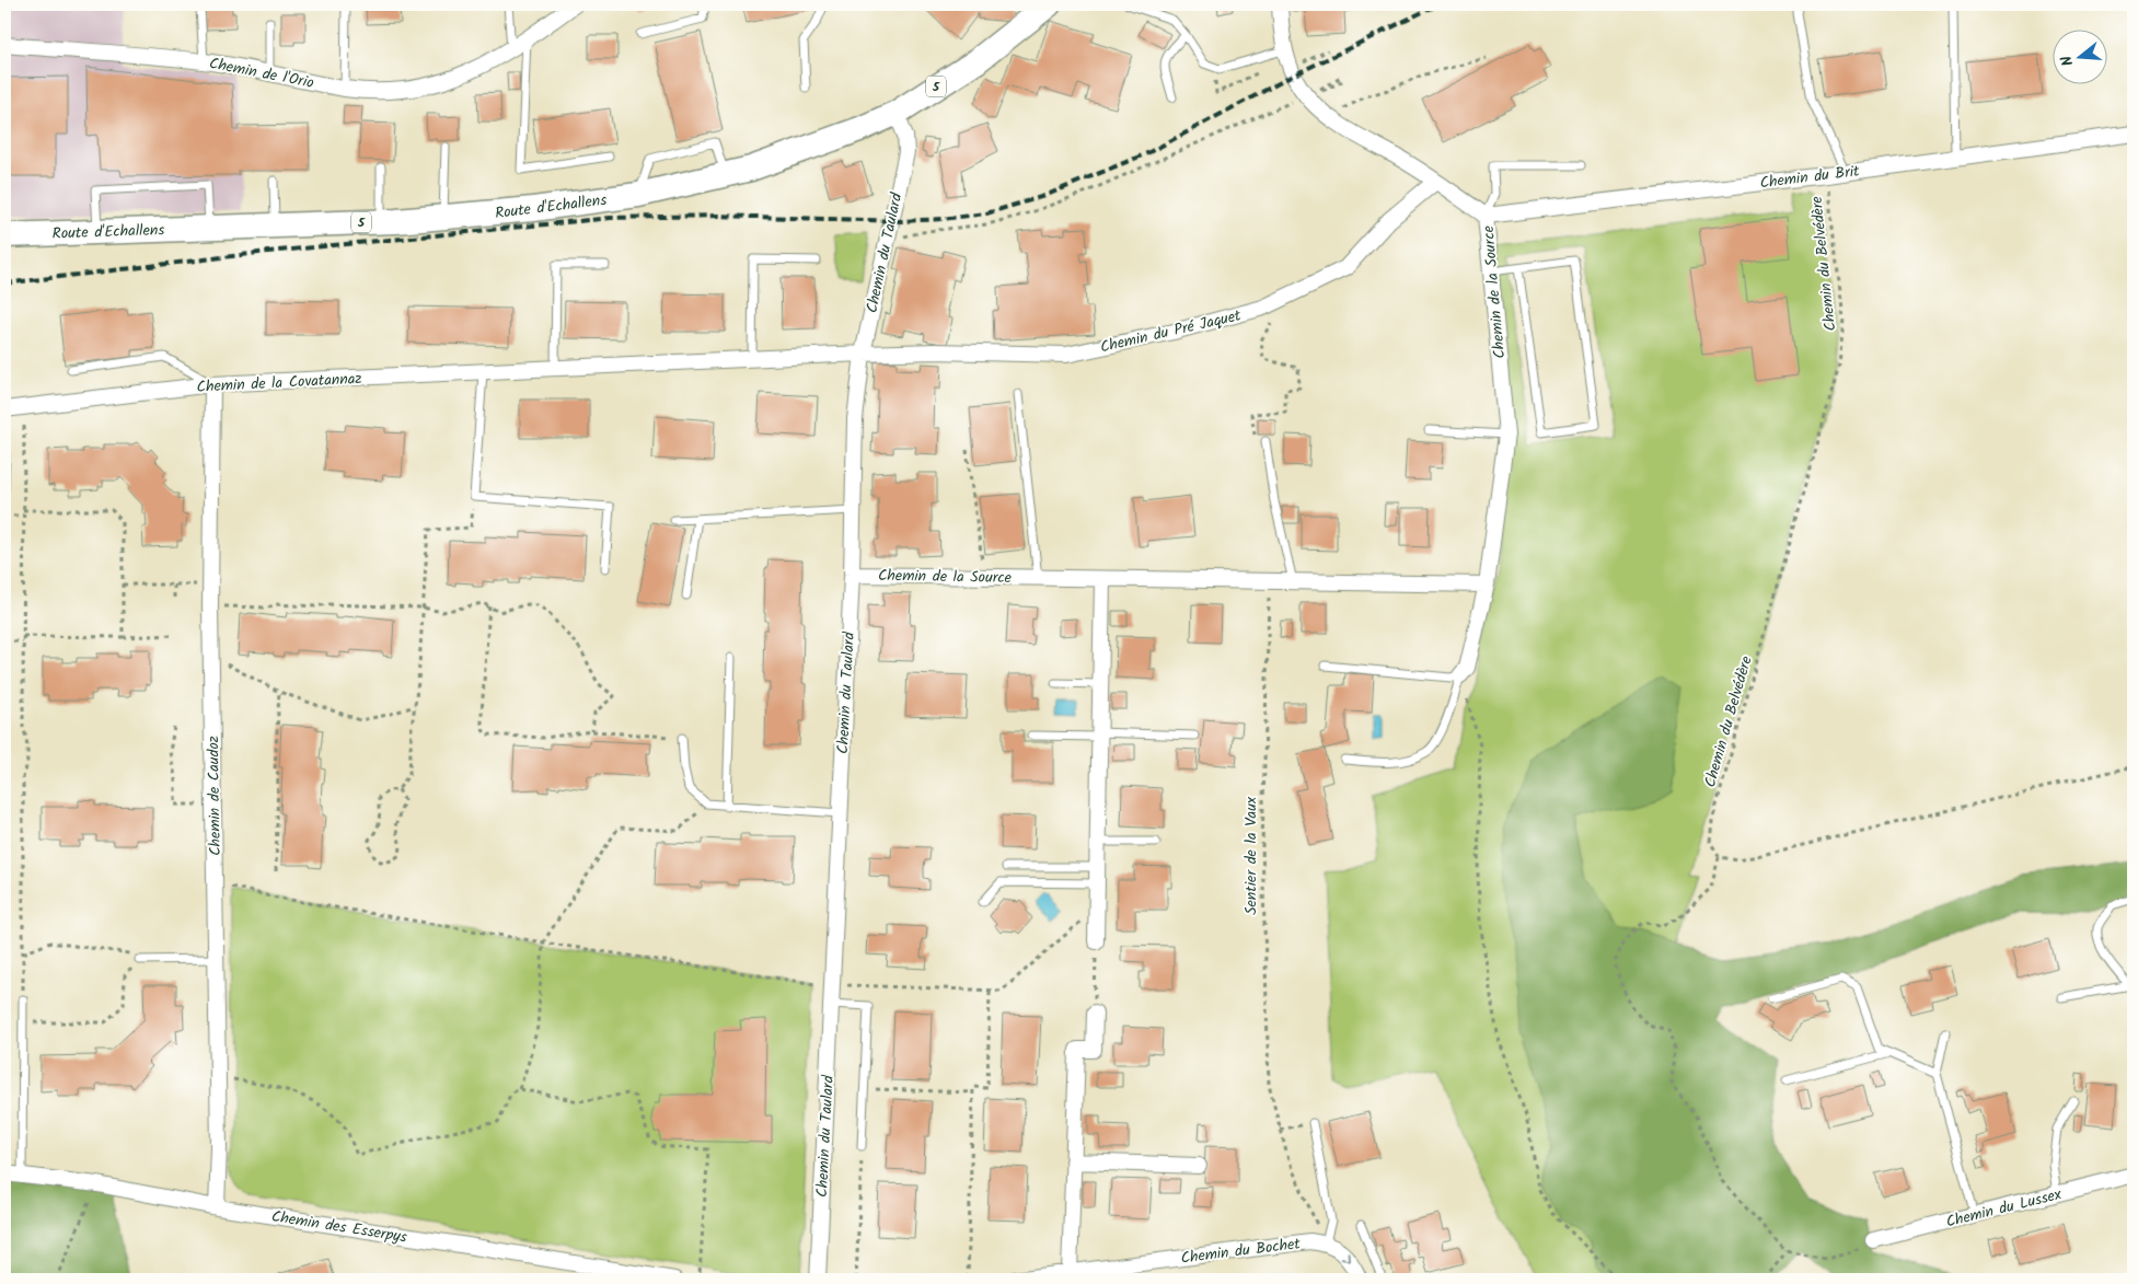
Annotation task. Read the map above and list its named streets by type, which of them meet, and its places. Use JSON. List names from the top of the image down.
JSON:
{
  "streets": {
    "main road": ["5", "Route d'Echallens"],
    "street": [
      "Chemin de l'Orio",
      "Chemin du Brit",
      "Chemin du Taulard",
      "Chemin de la Source",
      "Chemin du Pré Jaquet",
      "Chemin de la Covatannaz",
      "Chemin de Caudoz",
      "Chemin du Lussex",
      "Chemin des Esserpys",
      "Chemin du Bochet"
    ],
    "path": ["Chemin du Belvédère", "Sentier de la Vaux"]
  },
  "crossings": [
    ["Chemin du Brit", "Chemin du Belvédère"],
    ["Chemin du Brit", "Chemin de la Source"],
    ["Route d'Echallens", "Chemin du Taulard"],
    ["Chemin du Taulard", "Chemin de la Source"],
    ["Chemin du Taulard", "Chemin du Pré Jaquet"],
    ["Chemin du Taulard", "Chemin de la Covatannaz"],
    ["Chemin de la Source", "Chemin du Pré Jaquet"],
    ["Chemin de la Source", "Sentier de la Vaux"],
    ["Chemin du Pré Jaquet", "Chemin de la Covatannaz"],
    ["Chemin de la Covatannaz", "Chemin de Caudoz"],
    ["Chemin de Caudoz", "Chemin des Esserpys"],
    ["Sentier de la Vaux", "Chemin du Bochet"]
  ],
  "north": "left"
}
